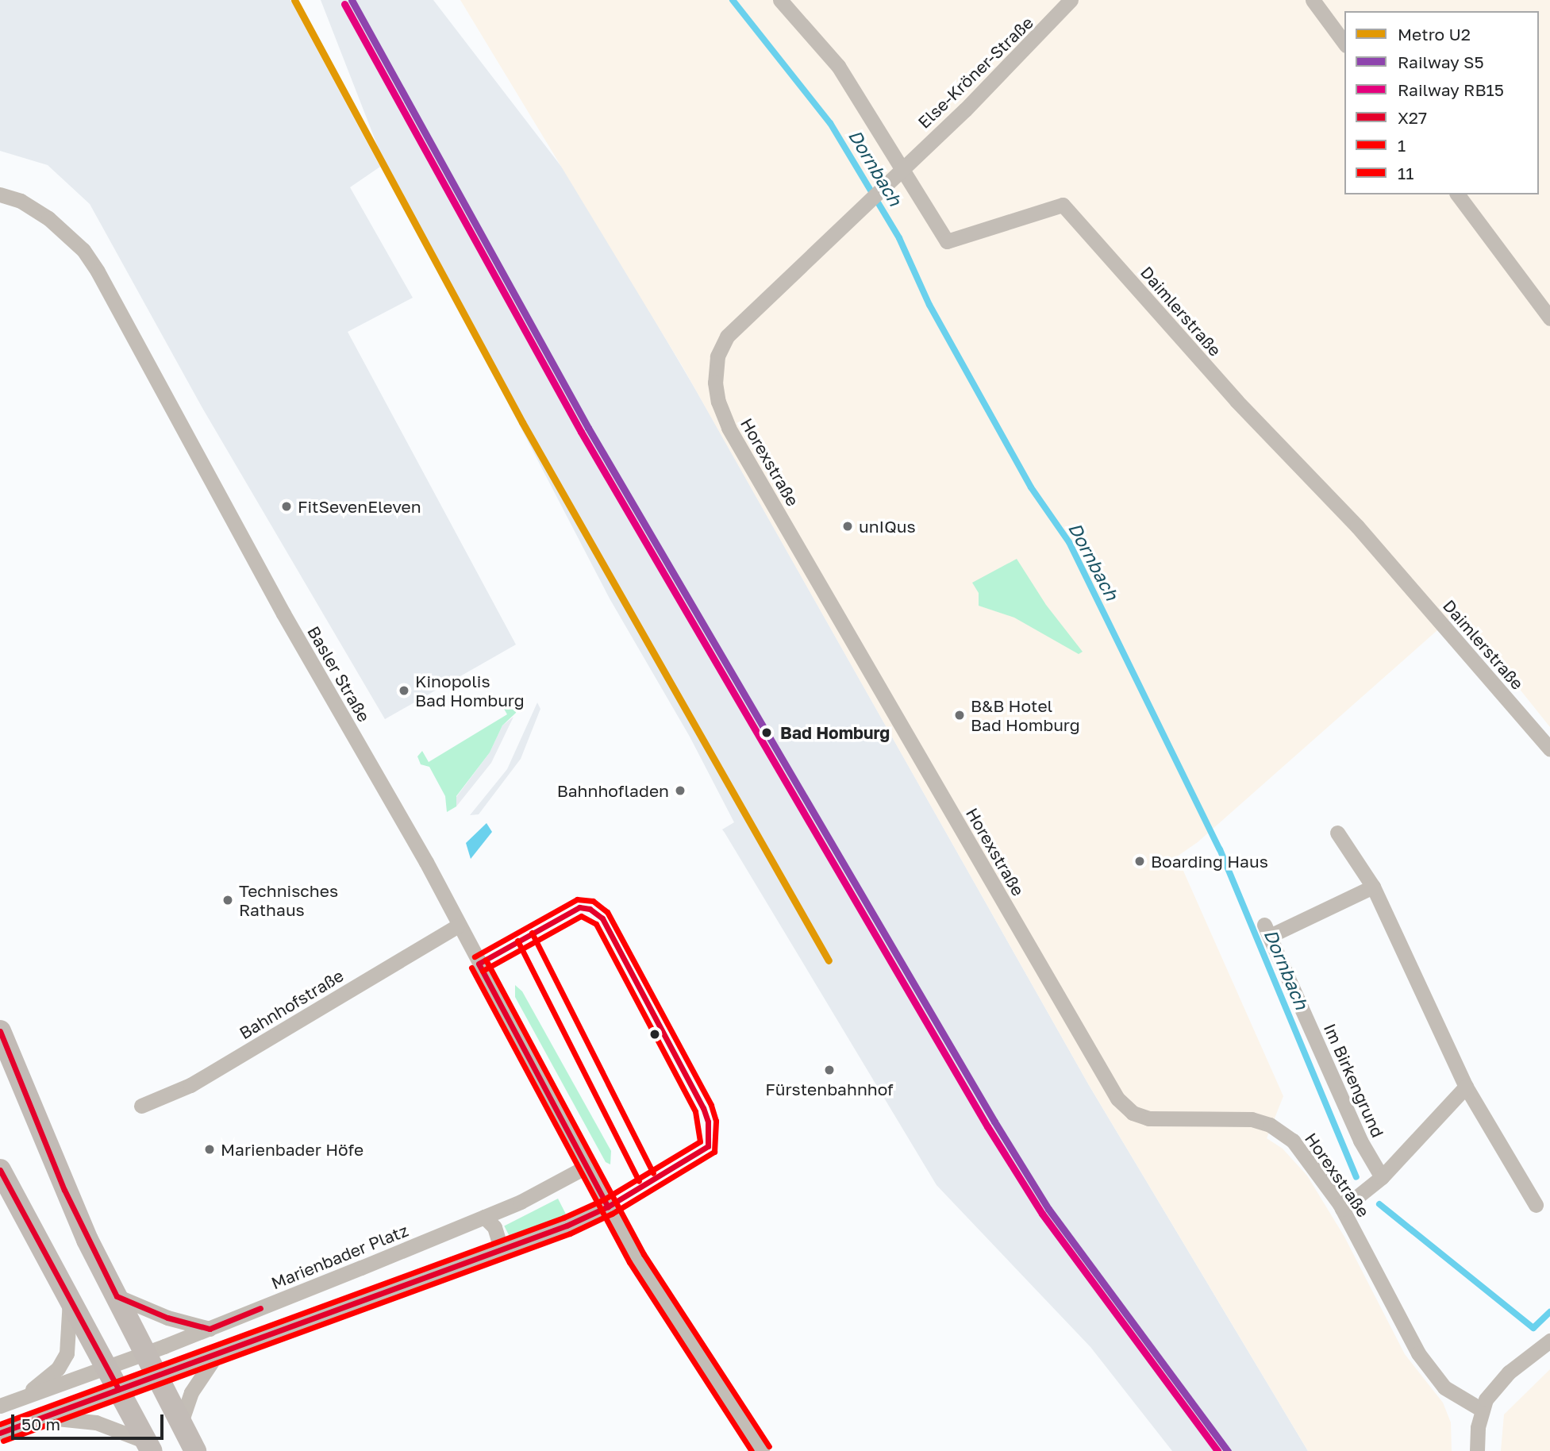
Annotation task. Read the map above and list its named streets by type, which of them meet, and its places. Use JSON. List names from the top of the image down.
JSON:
{
  "streets": {
    "street": [
      "Else-Kröner-Straße",
      "Daimlerstraße",
      "Horexstraße",
      "Basler Straße",
      "Bahnhofstraße",
      "Im Birkengrund",
      "Marienbader Platz"
    ]
  },
  "crossings": [
    ["Else-Kröner-Straße", "Daimlerstraße"],
    ["Else-Kröner-Straße", "Horexstraße"],
    ["Daimlerstraße", "Horexstraße"],
    ["Basler Straße", "Bahnhofstraße"],
    ["Basler Straße", "Marienbader Platz"]
  ],
  "water": ["Dornbach"],
  "places": [
    "FitSevenEleven",
    "unIQus",
    "Kinopolis Bad Homburg",
    "B&B Hotel Bad Homburg",
    "Bad Homburg",
    "Bahnhofladen",
    "Boarding Haus",
    "Technisches Rathaus",
    "Fürstenbahnhof",
    "Marienbader Höfe"
  ],
  "lines": [
    "metro line U2",
    "rail line S5",
    "rail line RB15",
    "transit line 1",
    "transit line X27",
    "transit line 11"
  ],
  "legend": [
    "Metro U2",
    "Railway S5",
    "Railway RB15",
    "X27",
    "1",
    "11"
  ],
  "scale_bar": "50 m"
}
